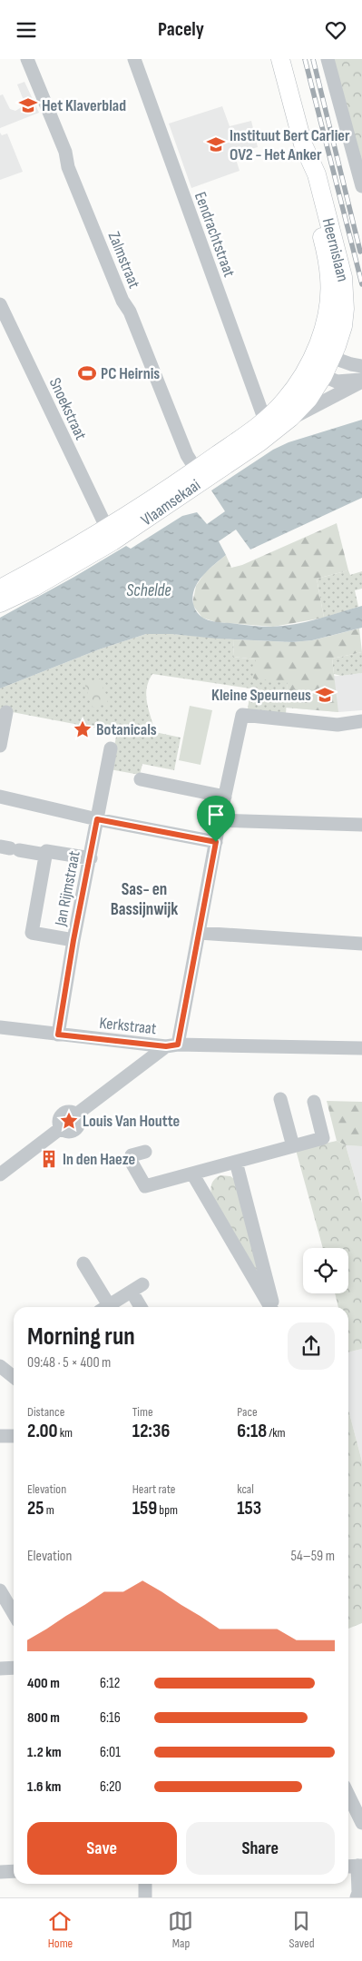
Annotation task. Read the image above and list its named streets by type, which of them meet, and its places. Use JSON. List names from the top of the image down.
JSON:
{
  "streets": {
    "main road": ["Heernislaan", "Vlaamsekaai"],
    "street": [
      "Eendrachtstraat",
      "Zalmstraat",
      "Snoekstraat",
      "Jan Rijmstraat",
      "Kerkstraat"
    ]
  },
  "crossings": [
    ["Eendrachtstraat", "Vlaamsekaai"],
    ["Heernislaan", "Vlaamsekaai"],
    ["Zalmstraat", "Vlaamsekaai"],
    ["Snoekstraat", "Vlaamsekaai"],
    ["Jan Rijmstraat", "Kerkstraat"]
  ],
  "districts": ["Sas- en Bassijnwijk"],
  "water": ["Schelde"],
  "places": {
    "school or university": ["Het Klaverblad", "Instituut Bert Carlier OV2 - Het Anker", "Kleine Speurneus"],
    "sports": ["PC Heirnis"],
    "place": ["Botanicals", "Louis Van Houtte"],
    "building": ["In den Haeze"]
  },
  "page": {
    "header": "Pacely",
    "heading": ["Morning run", "09:48 · 5 × 400 m"],
    "stats": [
      ["Distance", "2.00 km"],
      ["Time", "12:36"],
      ["Pace", "6:18 /km"],
      ["Elevation", "25 m"],
      ["Heart rate", "159 bpm"],
      ["kcal", "153"]
    ],
    "chart": ["Elevation", "54–59 m"],
    "list": [
      {
        "name": "400 m",
        "note": "6:12"
      },
      {
        "name": "800 m",
        "note": "6:16"
      },
      {
        "name": "1.2 km",
        "note": "6:01"
      },
      {
        "name": "1.6 km",
        "note": "6:20"
      }
    ],
    "buttons": ["Save", "Share"],
    "tabs": ["Home", "Map", "Saved"]
  }
}
